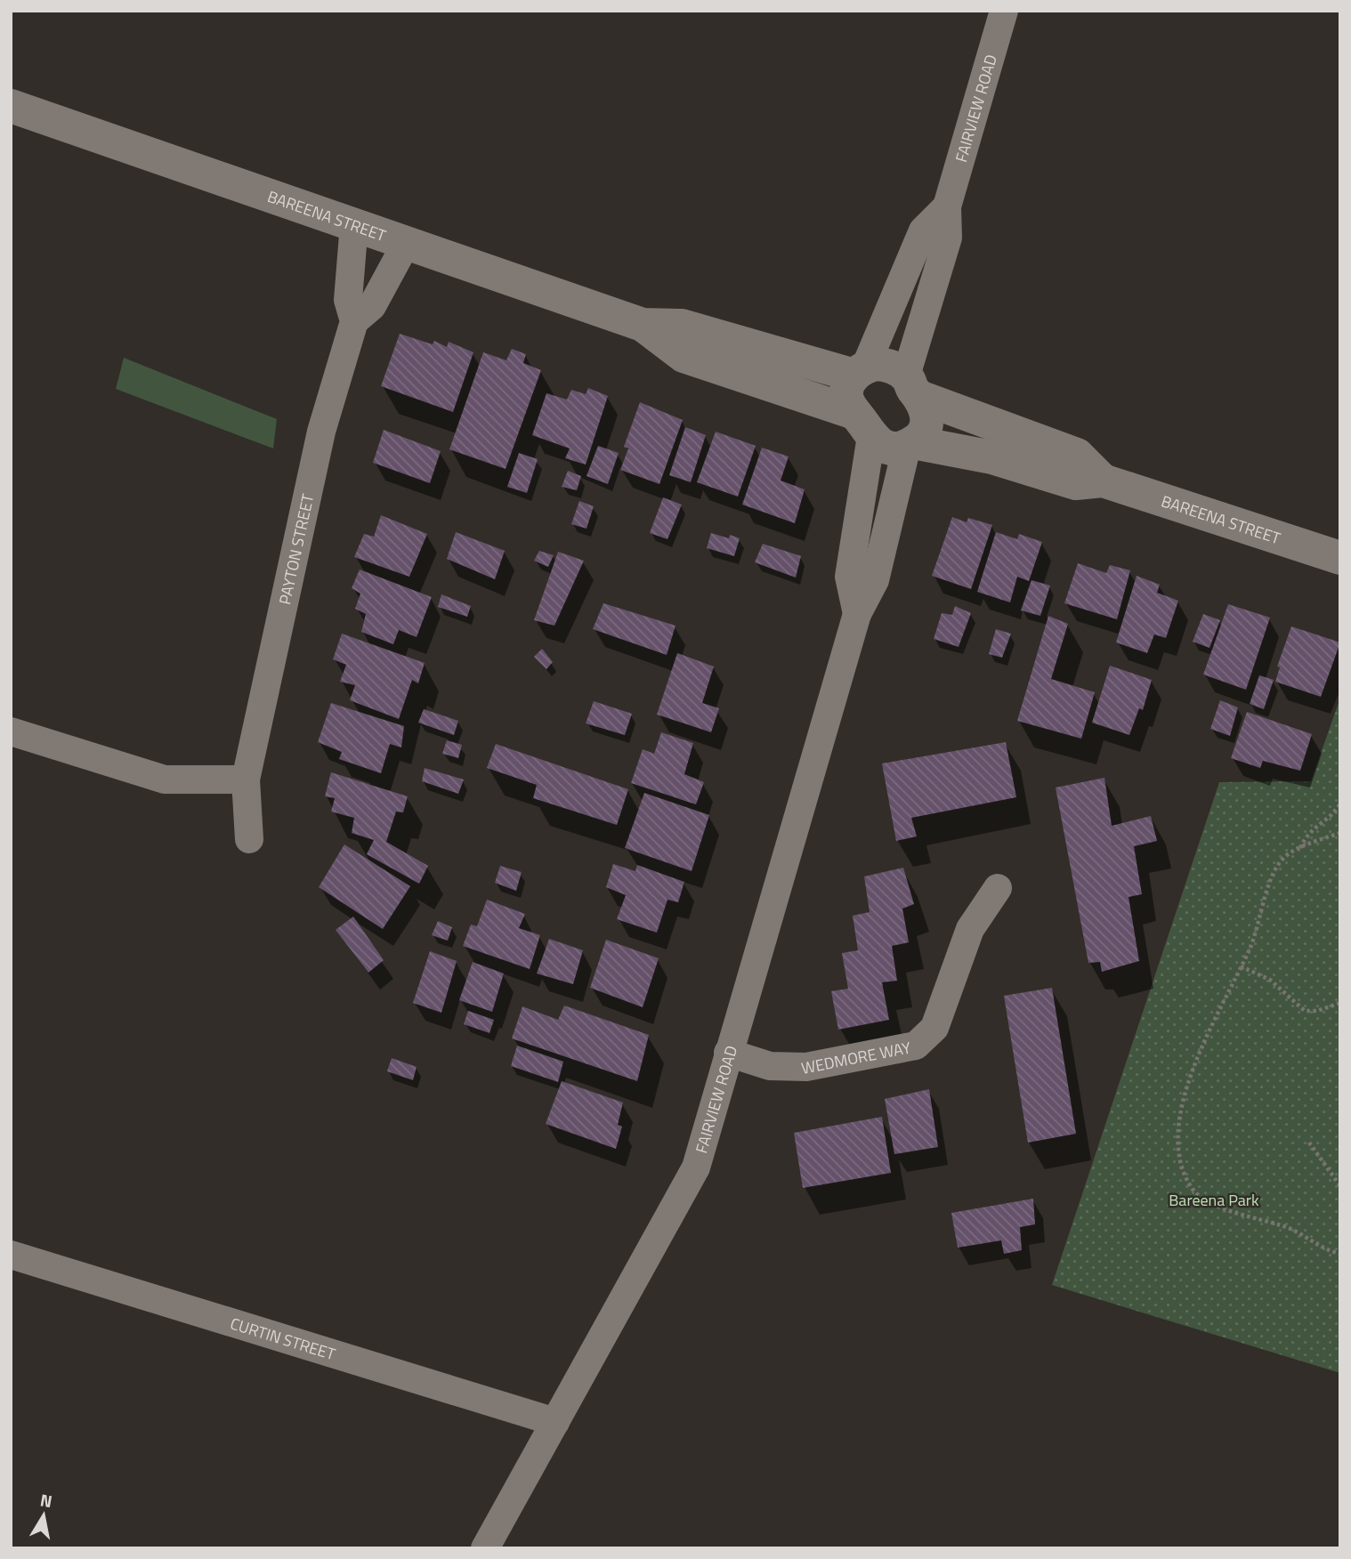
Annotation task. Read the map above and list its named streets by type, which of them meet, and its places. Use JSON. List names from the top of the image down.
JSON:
{
  "streets": {
    "main road": ["BAREENA STREET"],
    "street": [
      "FAIRVIEW ROAD",
      "PAYTON STREET",
      "WEDMORE WAY",
      "CURTIN STREET"
    ]
  },
  "crossings": [
    ["FAIRVIEW ROAD", "BAREENA STREET"],
    ["FAIRVIEW ROAD", "WEDMORE WAY"],
    ["FAIRVIEW ROAD", "CURTIN STREET"],
    ["BAREENA STREET", "PAYTON STREET"]
  ],
  "parks": ["Bareena Park"],
  "north": "top"
}
